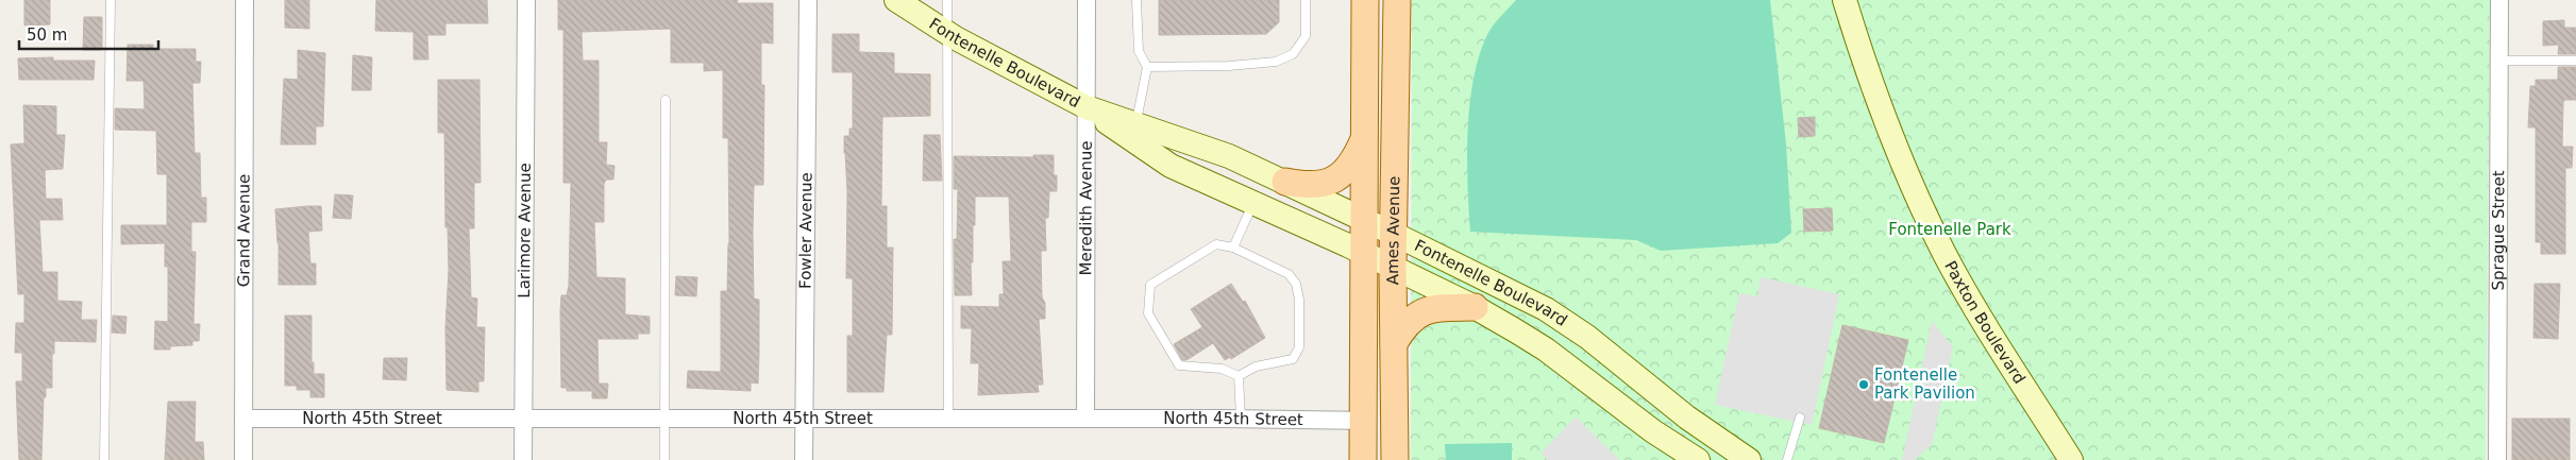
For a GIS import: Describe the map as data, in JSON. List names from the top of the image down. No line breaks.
{"streets":{"main road":["Fontenelle Boulevard","Ames Avenue","Paxton Boulevard"],"street":["Meredith Avenue","Larimore Avenue","Fowler Avenue","Grand Avenue","Sprague Street","North 45th Street"]},"crossings":[["Fontenelle Boulevard","Meredith Avenue"],["Fontenelle Boulevard","Ames Avenue"],["Meredith Avenue","North 45th Street"],["Larimore Avenue","North 45th Street"],["Fowler Avenue","North 45th Street"],["Ames Avenue","North 45th Street"],["Grand Avenue","North 45th Street"]],"parks":["Fontenelle Park"],"places":["Fontenelle Park Pavilion"],"scale_bar":"50 m"}
